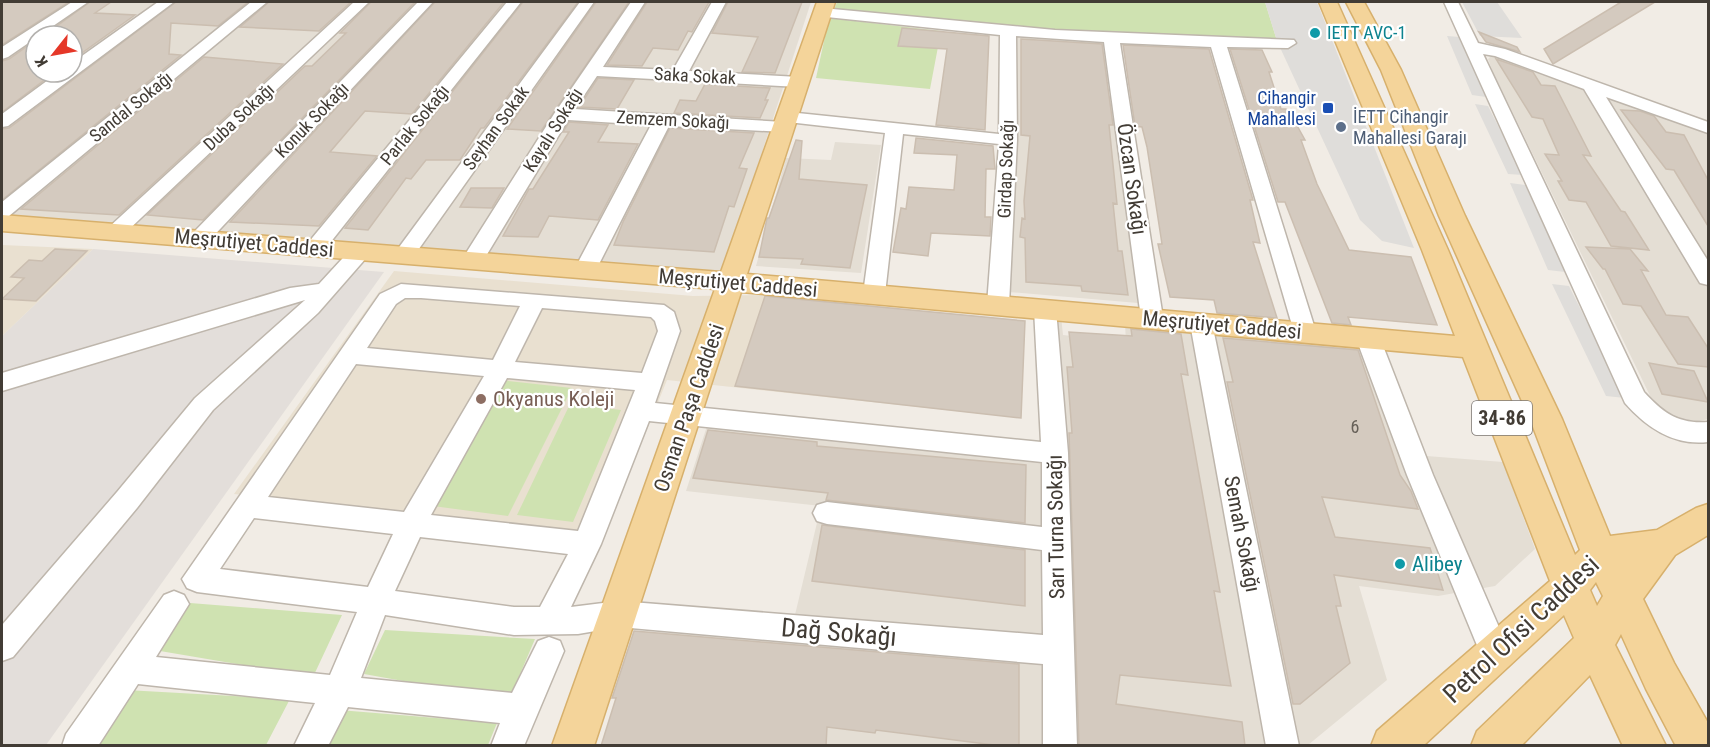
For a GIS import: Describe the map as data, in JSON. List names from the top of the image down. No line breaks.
{"streets":{"main road":["Meşrutiyet Caddesi","Osman Paşa Caddesi","34-86","Petrol Ofisi Caddesi"],"street":["Saka Sokak","Sandal Sokağı","Duba Sokağı","Konuk Sokağı","Zemzem Sokağı","Parlak Sokağı","Seyhan Sokak","Kayalı Sokağı","Girdap Sokağı","Özcan Sokağı","Sarı Turna Sokağı","Semah Sokağı","Dağ Sokağı"]},"crossings":[["Saka Sokak","Kayalı Sokağı"],["Saka Sokak","Osman Paşa Caddesi"],["Duba Sokağı","Meşrutiyet Caddesi"],["Konuk Sokağı","Meşrutiyet Caddesi"],["Zemzem Sokağı","Kayalı Sokağı"],["Zemzem Sokağı","Girdap Sokağı"],["Zemzem Sokağı","Osman Paşa Caddesi"],["Parlak Sokağı","Meşrutiyet Caddesi"],["Seyhan Sokak","Meşrutiyet Caddesi"],["Kayalı Sokağı","Meşrutiyet Caddesi"],["Girdap Sokağı","Meşrutiyet Caddesi"],["Özcan Sokağı","Meşrutiyet Caddesi"],["Meşrutiyet Caddesi","Osman Paşa Caddesi"],["Meşrutiyet Caddesi","34-86"],["Meşrutiyet Caddesi","Sarı Turna Sokağı"],["Meşrutiyet Caddesi","Semah Sokağı"],["Osman Paşa Caddesi","Dağ Sokağı"],["34-86","Petrol Ofisi Caddesi"],["Sarı Turna Sokağı","Dağ Sokağı"]],"places":{"other":["IETT AVC-1","İETT Cihangir Mahallesi Garajı","Okyanus Koleji","Alibey"],"transit":["Cihangir Mahallesi"]},"house_numbers":["6"],"north":"bottom left"}
